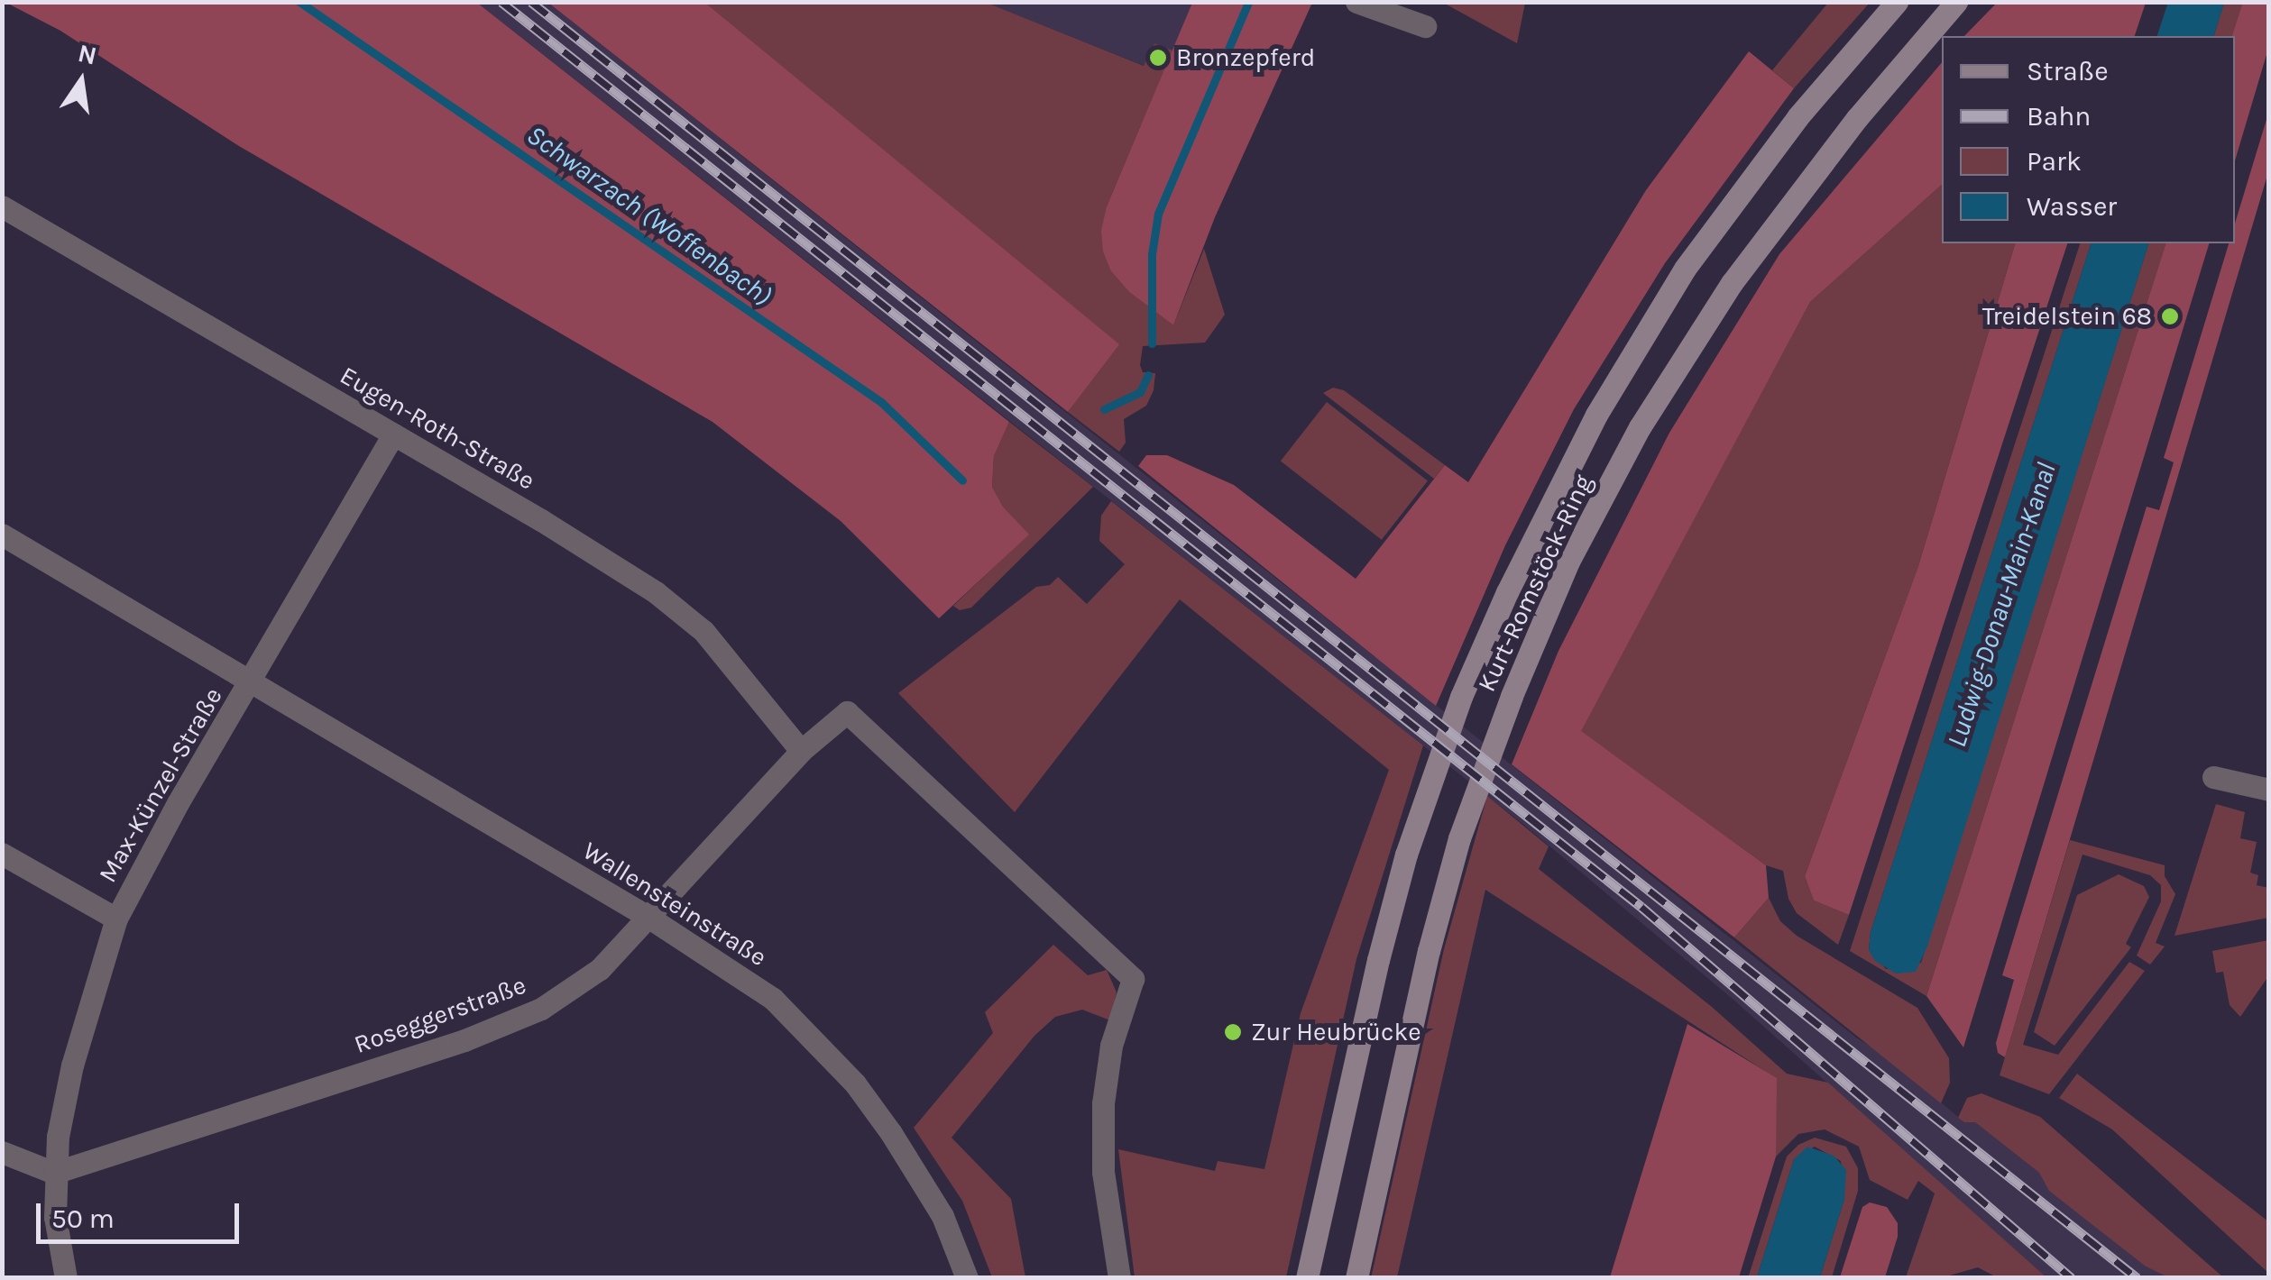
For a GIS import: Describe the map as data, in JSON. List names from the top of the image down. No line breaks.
{"streets":{"main road":["Kurt-Romstöck-Ring"],"street":["Eugen-Roth-Straße","Max-Künzel-Straße","Wallensteinstraße","Roseggerstraße"]},"crossings":[["Eugen-Roth-Straße","Roseggerstraße"],["Max-Künzel-Straße","Wallensteinstraße"],["Max-Künzel-Straße","Roseggerstraße"],["Wallensteinstraße","Roseggerstraße"]],"water":["Schwarzach (Woffenbach)","Ludwig-Donau-Main-Kanal"],"places":["Bronzepferd","Treidelstein 68","Zur Heubrücke"],"legend":["Straße","Bahn","Park","Wasser"],"scale_bar":"50 m","north":"top"}
